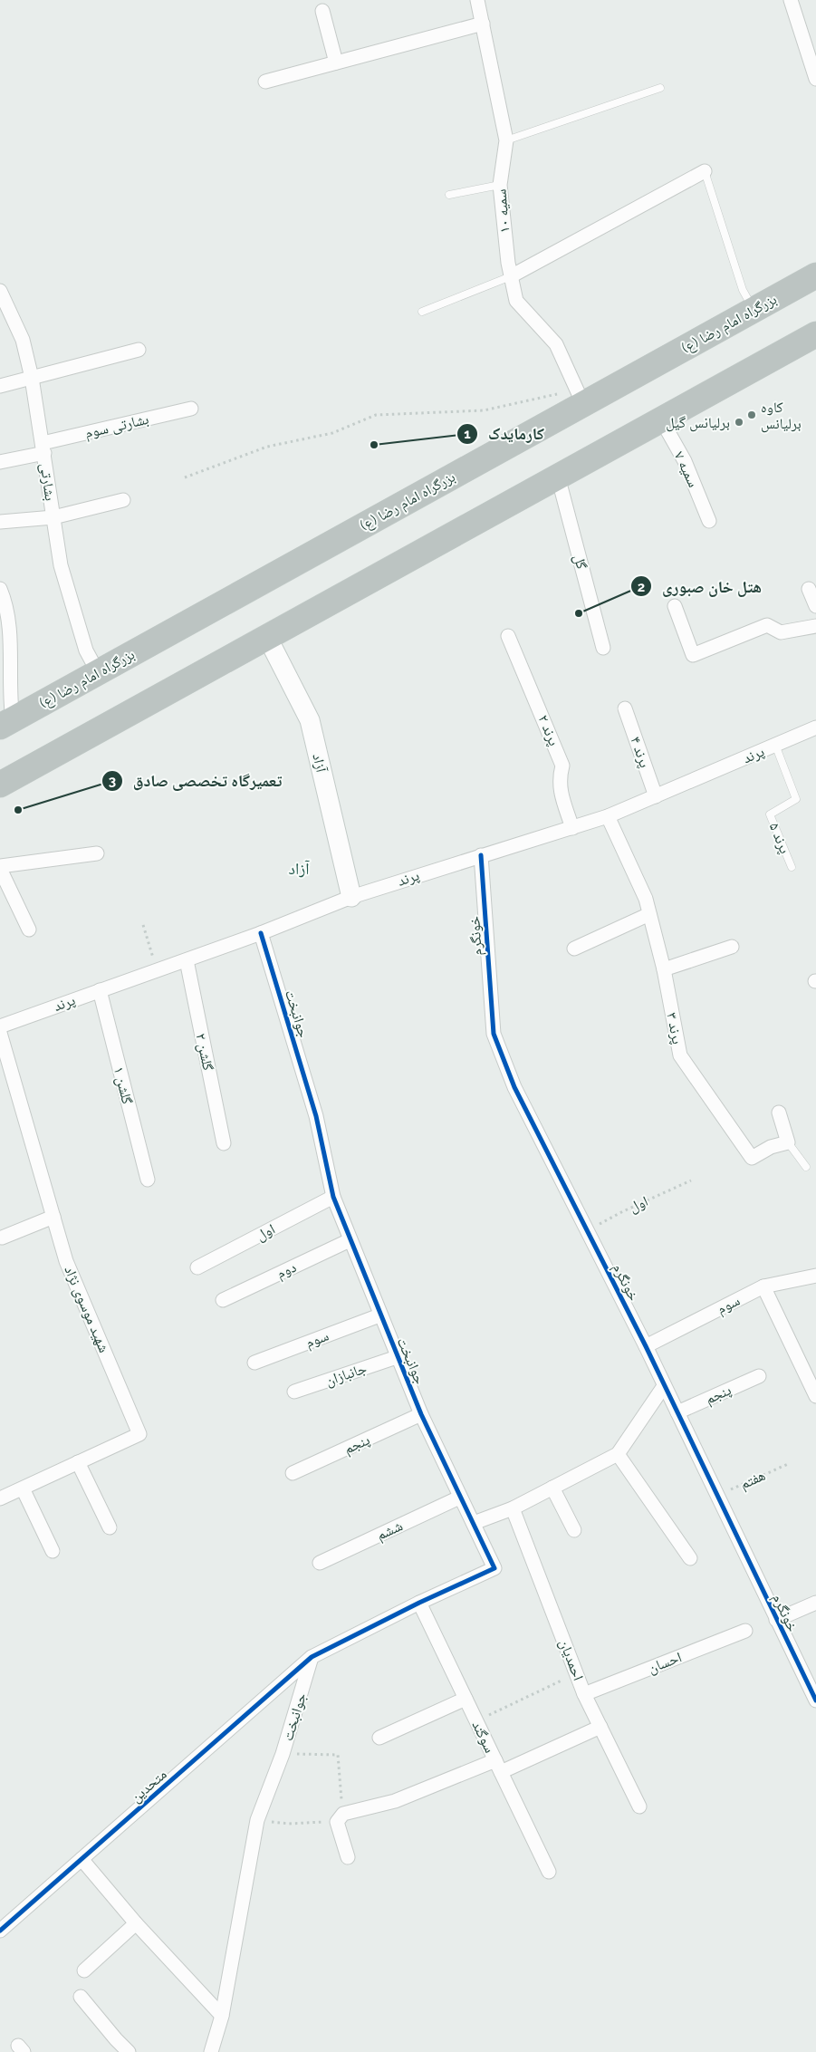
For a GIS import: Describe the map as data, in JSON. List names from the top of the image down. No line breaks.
{"streets":{"highway":["بزرگراه امام رضا (ع)"],"street":["سمیه ۱۰","بشارتی سوم","سمیه ۷","بشارتی","گل","پرند ۲","پرند ۴","پرند","آزاد","خونگرم","جوانبخت","پرند ۳","گلشن ۲","گلشن ۱","اول","دوم","سوم","شهید موسوی نژاد","جانبازان","پنجم","ششم","احمدیان","احسان","سوگند","متحدین"],"lane":["پرند ۵"],"path":["هفتم"]},"crossings":[["سمیه ۱۰","بزرگراه امام رضا (ع)"],["بزرگراه امام رضا (ع)","بشارتی"],["بشارتی سوم","بشارتی"],["پرند ۲","پرند"],["پرند ۴","پرند"],["پرند","آزاد"],["پرند","پرند ۵"],["پرند","خونگرم"],["پرند","جوانبخت"],["پرند","پرند ۳"],["پرند","گلشن ۲"],["پرند","گلشن ۱"],["خونگرم","اول"],["خونگرم","سوم"],["خونگرم","پنجم"],["خونگرم","هفتم"],["جوانبخت","اول"],["جوانبخت","دوم"],["جوانبخت","سوم"],["جوانبخت","جانبازان"],["جوانبخت","پنجم"],["جوانبخت","ششم"],["جوانبخت","سوگند"],["جوانبخت","متحدین"],["احمدیان","احسان"]],"districts":["آزاد"],"places":["کاوه برلیانس","برلیانس گیل","کارمایدک","هتل خان صبوری","تعمیرگاه تخصصی صادق"]}
